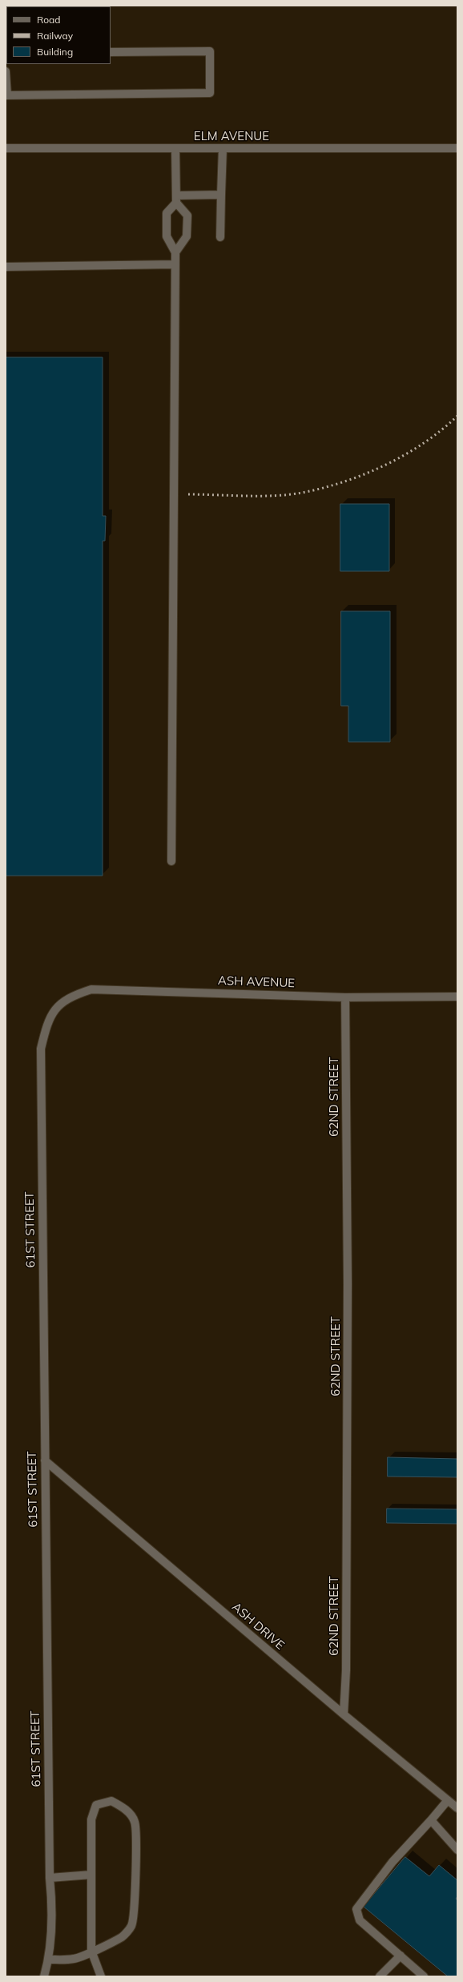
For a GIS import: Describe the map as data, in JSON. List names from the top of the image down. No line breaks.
{"streets":{"street":["ELM AVENUE","ASH AVENUE","62ND STREET","61ST STREET","ASH DRIVE"]},"crossings":[["ASH AVENUE","62ND STREET"],["ASH AVENUE","61ST STREET"],["62ND STREET","ASH DRIVE"],["61ST STREET","ASH DRIVE"]],"legend":["Road","Railway","Building"]}
